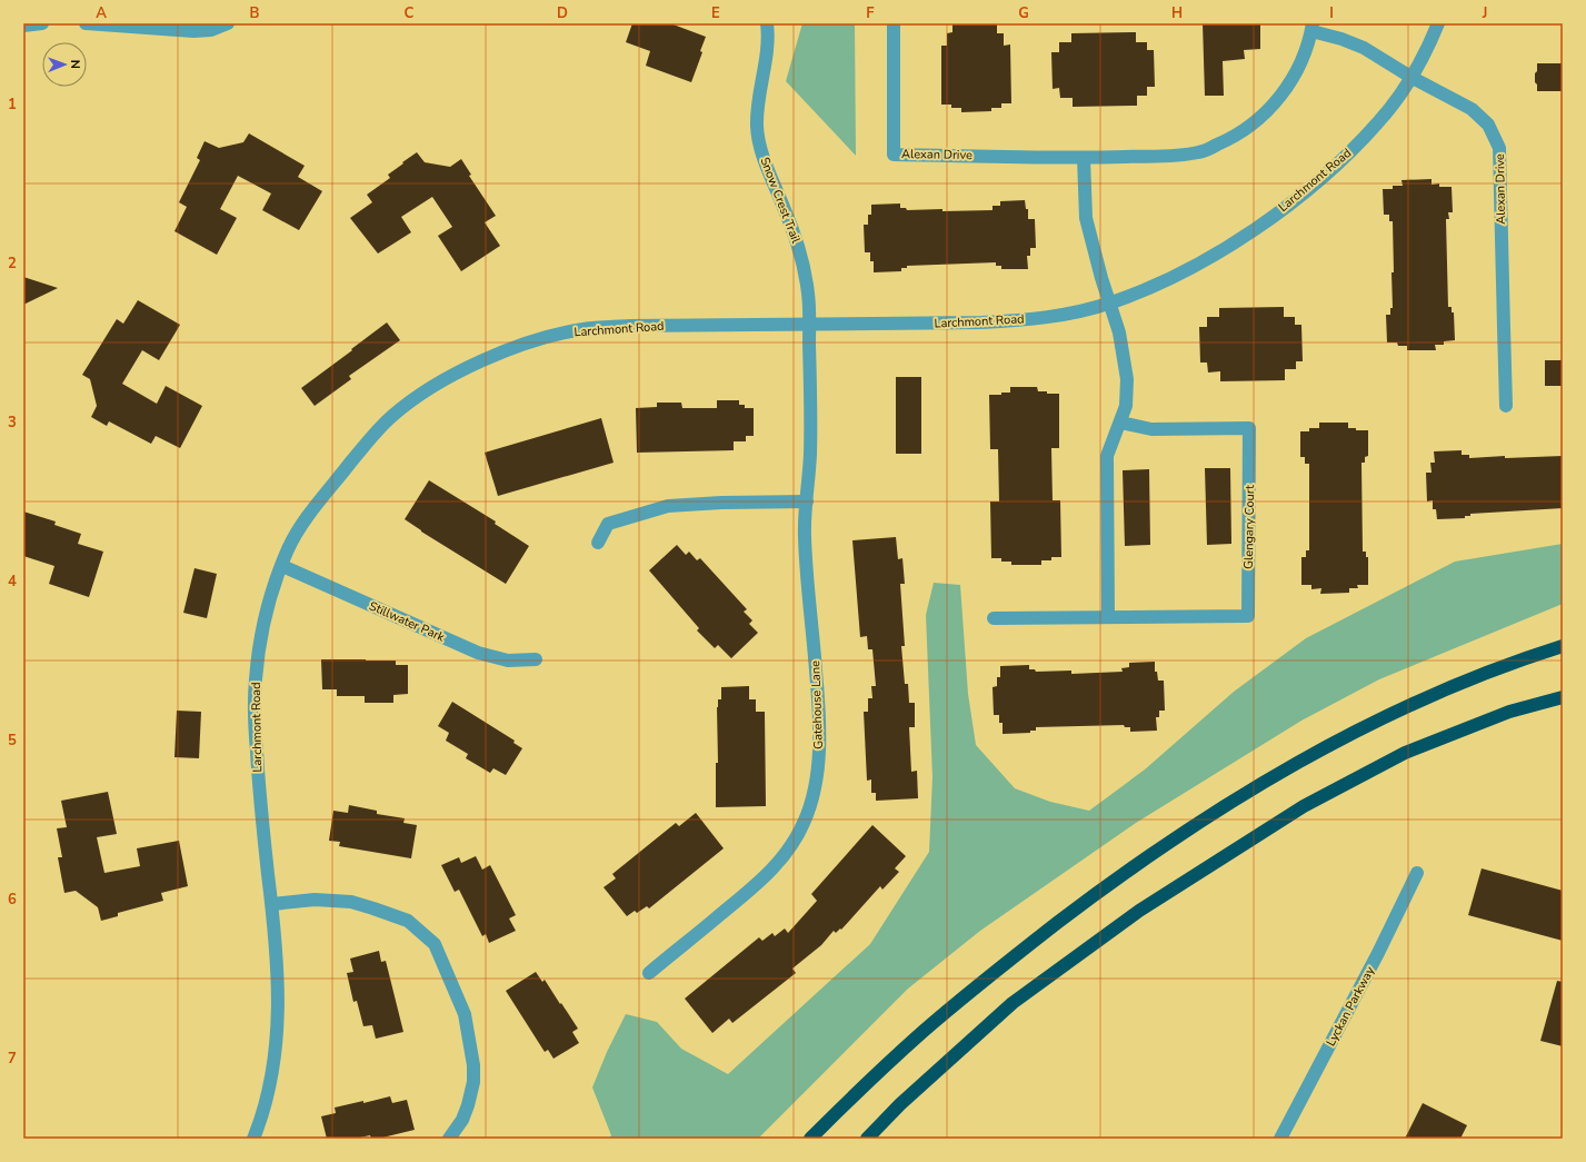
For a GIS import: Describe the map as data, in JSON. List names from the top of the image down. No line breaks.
{"streets":{"street":["Alexan Drive","Larchmont Road","Snow Crest Trail","Glengary Court","Stillwater Park","Gatehouse Lane","Lyckan Parkway"]},"crossings":[["Alexan Drive","Larchmont Road"],["Larchmont Road","Snow Crest Trail"],["Larchmont Road","Stillwater Park"],["Larchmont Road","Gatehouse Lane"],["Snow Crest Trail","Gatehouse Lane"]],"north":"right","grid":{"columns":["A","B","C","D","E","F","G","H","I","J"],"rows":["1","2","3","4","5","6","7"]}}
